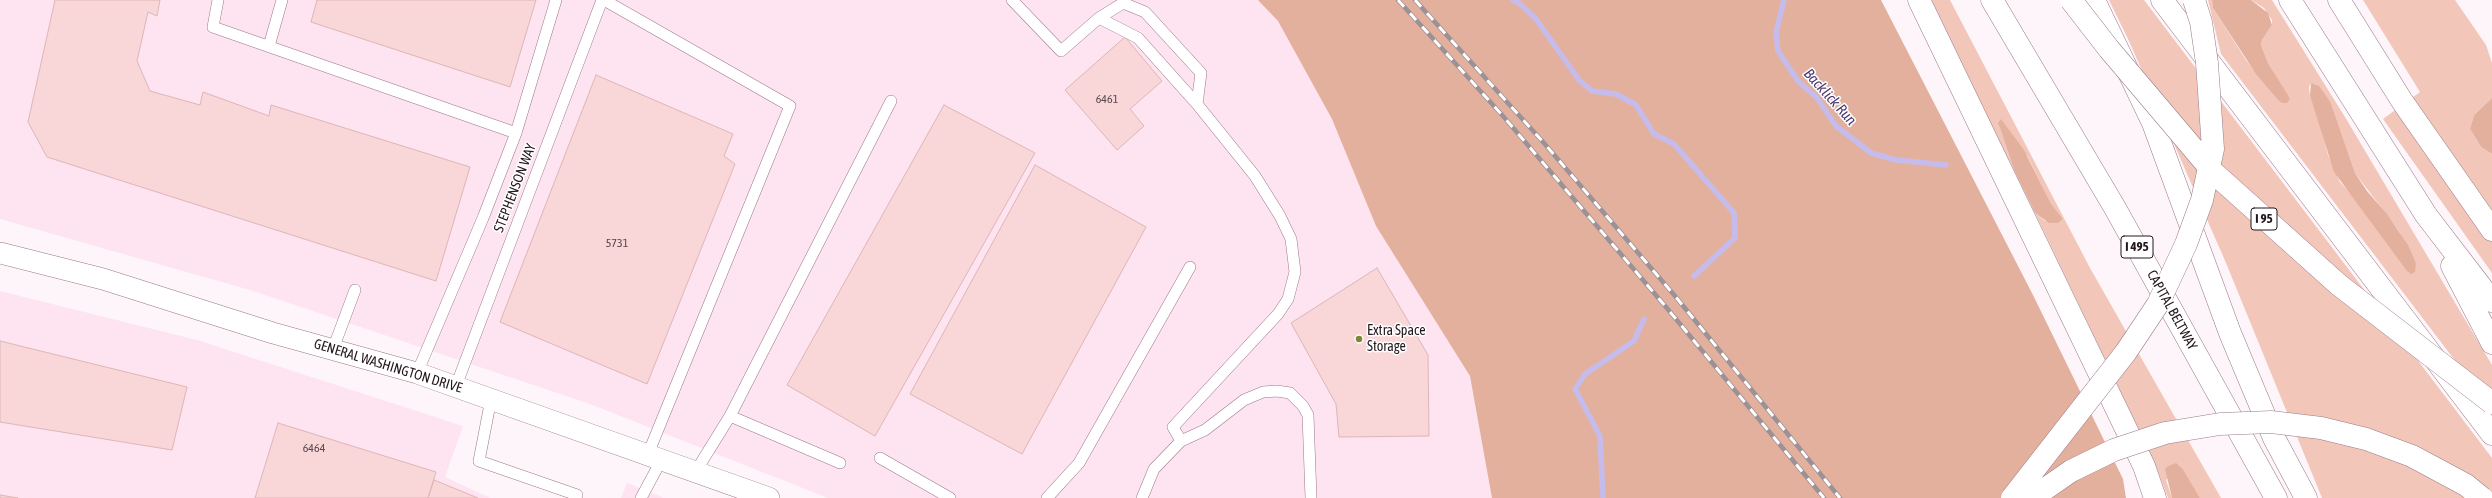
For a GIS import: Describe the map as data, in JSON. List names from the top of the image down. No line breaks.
{"streets":{"highway":["I 95","I 495","CAPITAL BELTWAY"],"street":["GENERAL WASHINGTON DRIVE"],"lane":["STEPHENSON WAY"]},"crossings":[["STEPHENSON WAY","GENERAL WASHINGTON DRIVE"]],"water":["Backlick Run"],"places":["Extra Space Storage"],"house_numbers":["6461","5731","6464"]}
